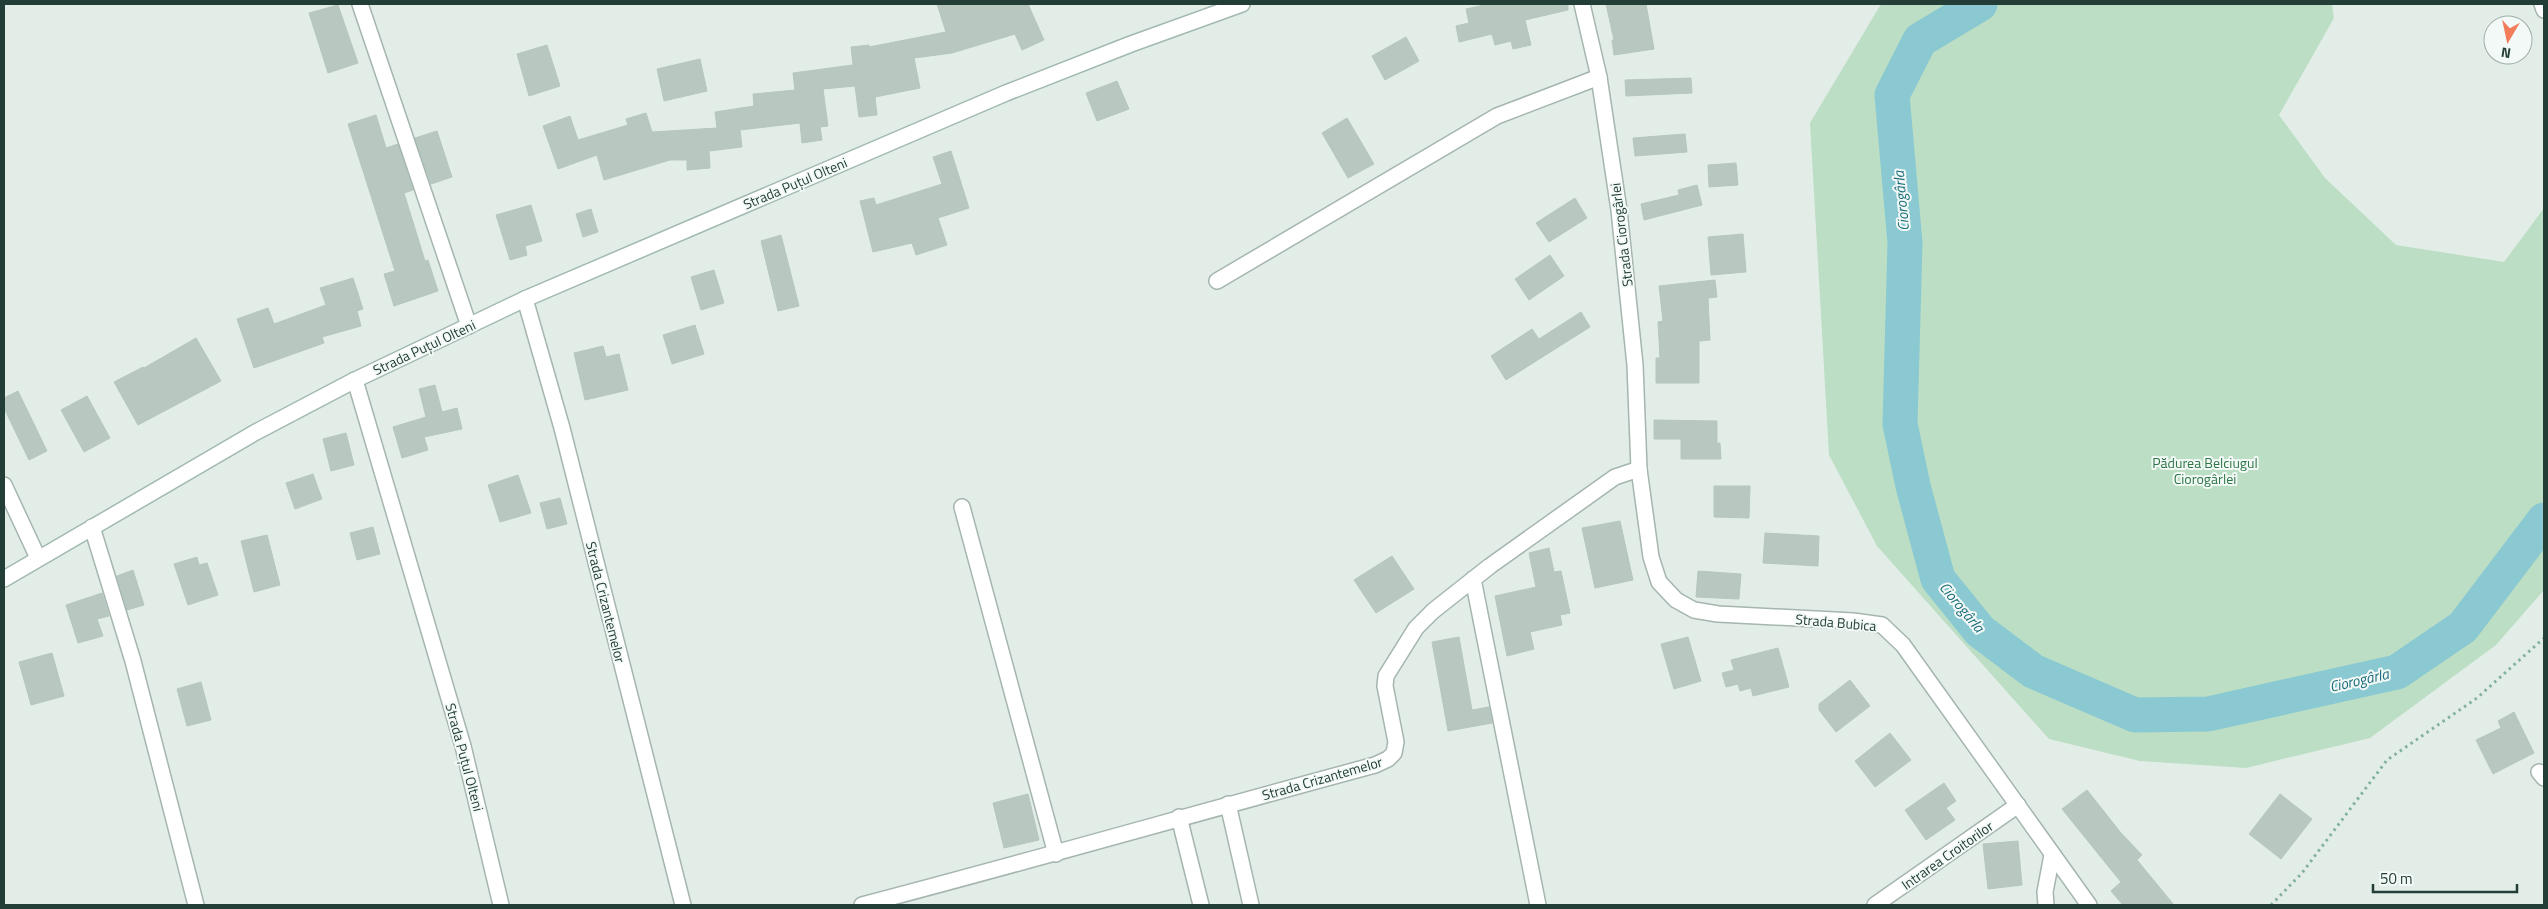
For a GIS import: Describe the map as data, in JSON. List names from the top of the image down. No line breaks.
{"streets":{"street":["Strada Puțul Olteni","Strada Ciorogârlei","Strada Crizantemelor","Strada Bubica","Intrarea Croitorilor"]},"crossings":[["Strada Puțul Olteni","Strada Crizantemelor"],["Strada Ciorogârlei","Strada Crizantemelor"],["Strada Ciorogârlei","Strada Bubica"],["Strada Crizantemelor","Strada Bubica"],["Strada Bubica","Intrarea Croitorilor"]],"water":["Ciorogârla"],"parks":["Pădurea Belciugul Ciorogârlei"],"scale_bar":"50 m","north":"bottom"}
